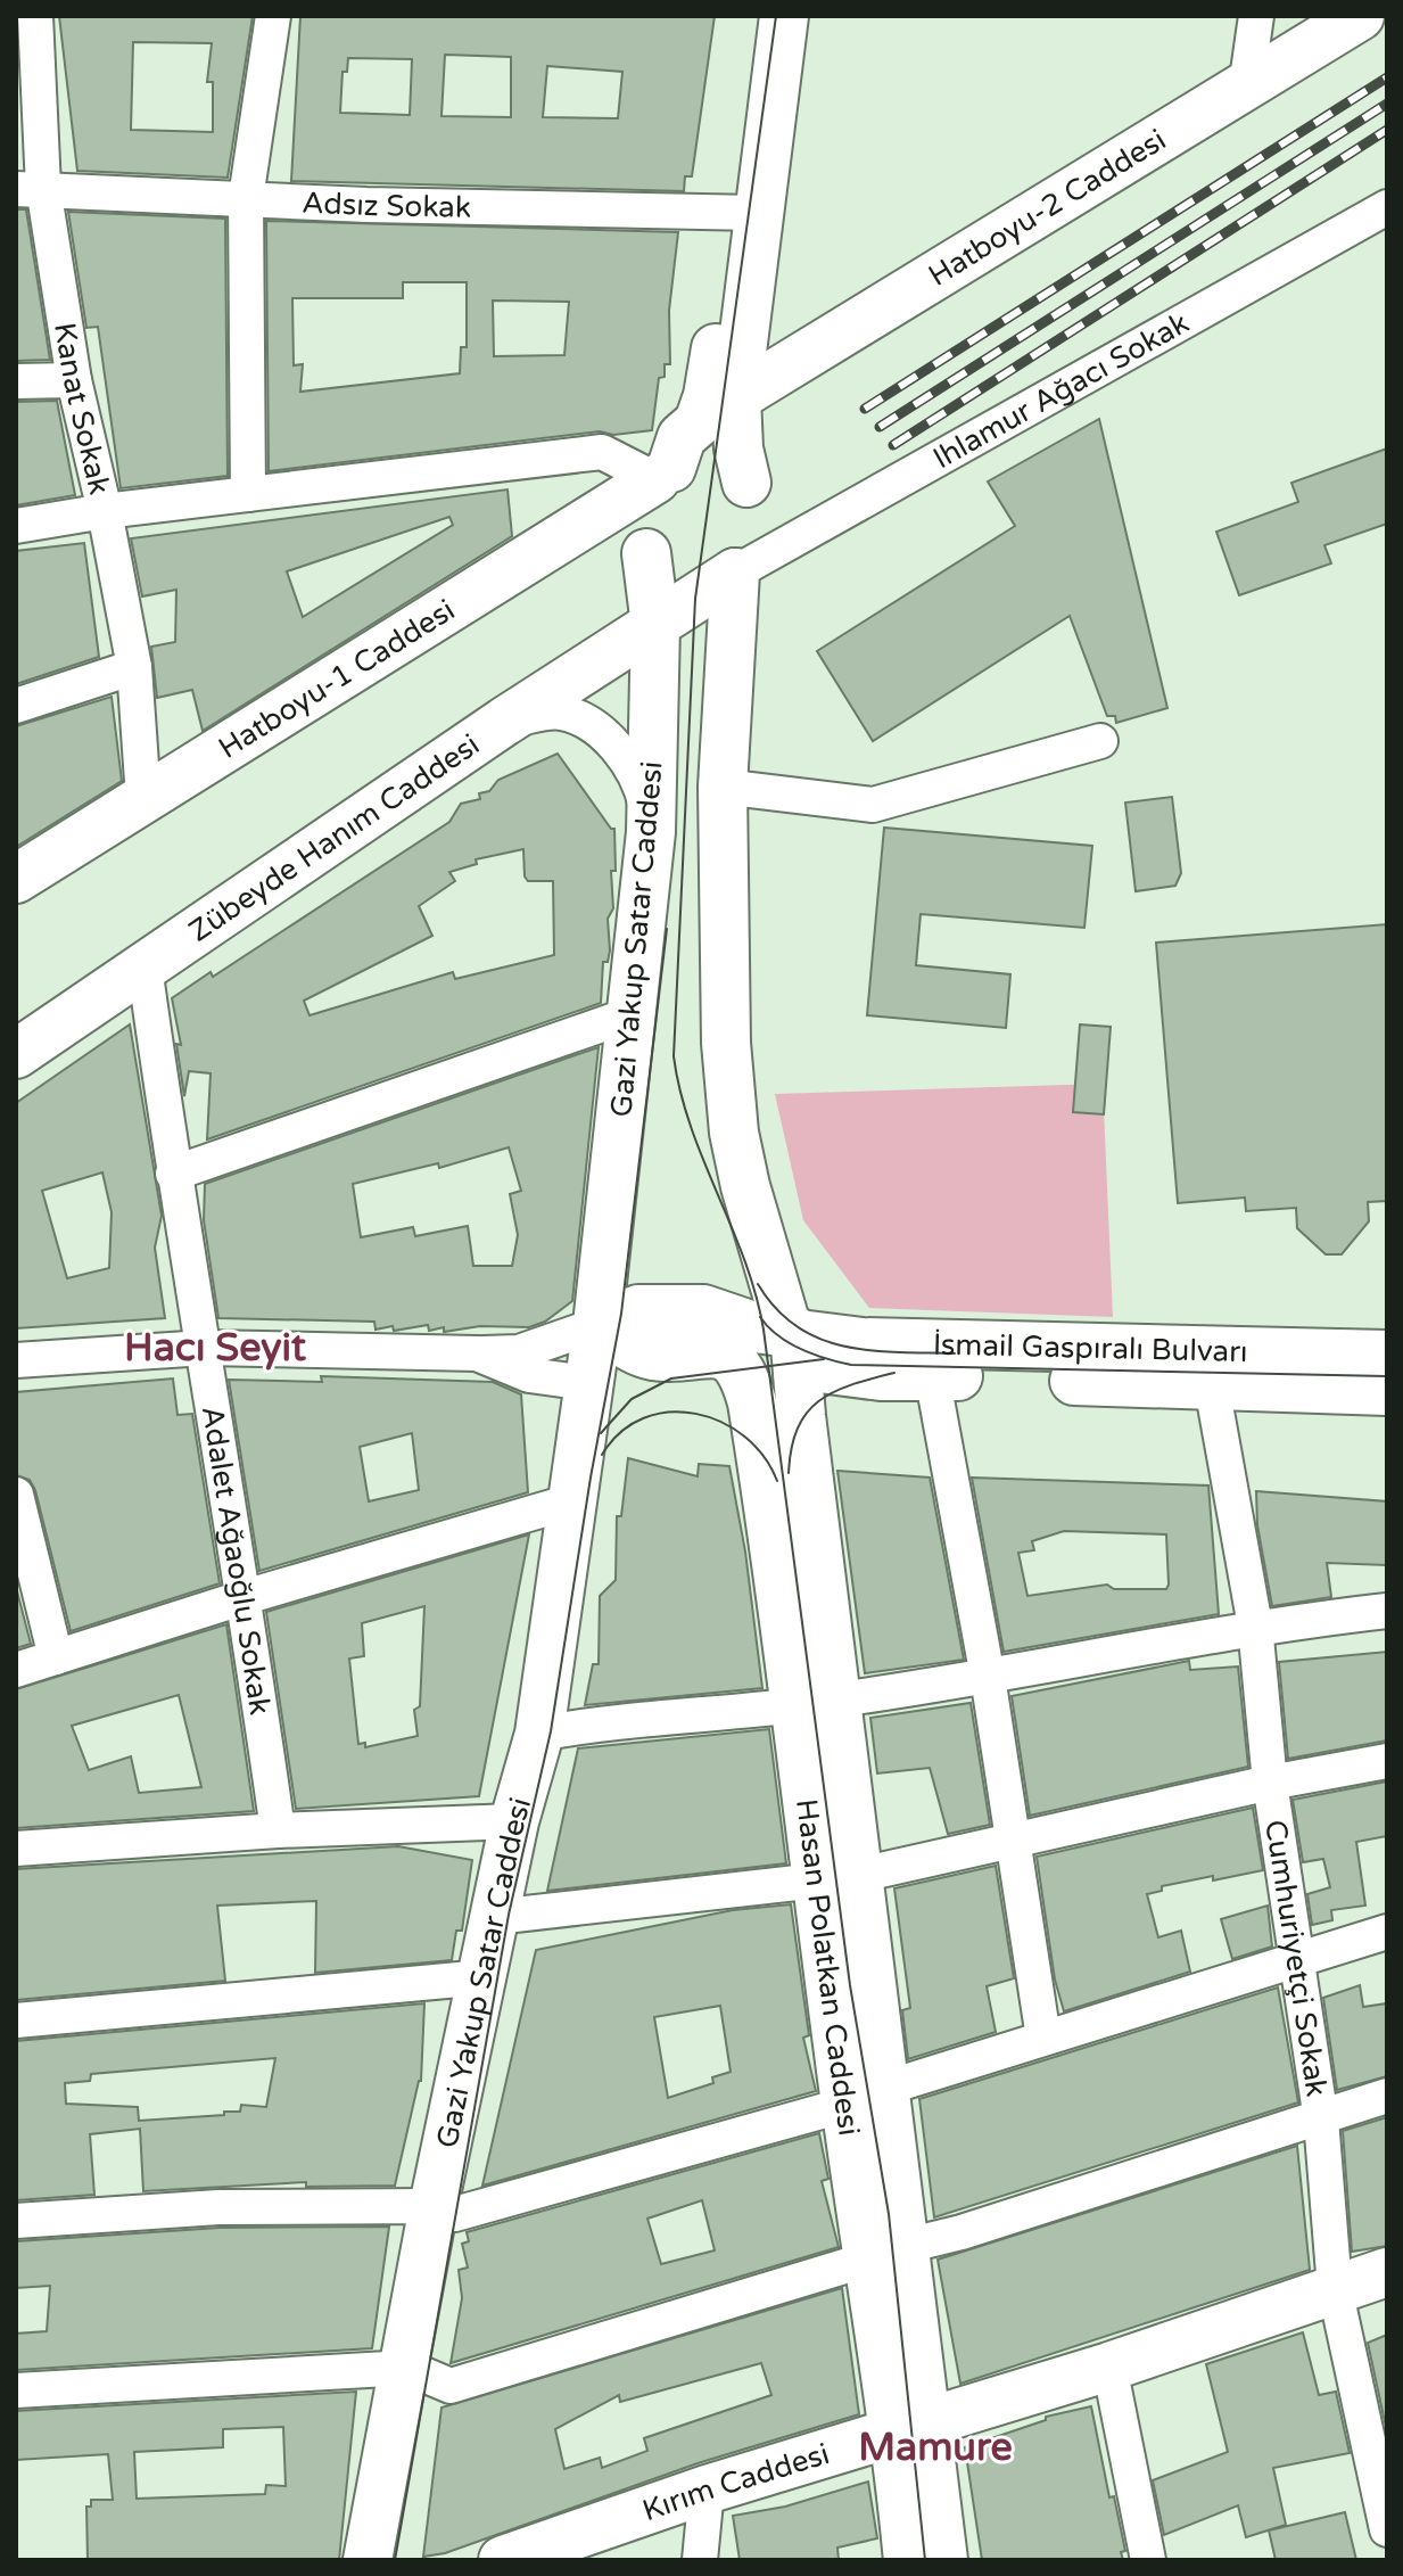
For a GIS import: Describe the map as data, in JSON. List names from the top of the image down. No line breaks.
{"streets":{"main road":["Hatboyu-2 Caddesi","Hatboyu-1 Caddesi","Zübeyde Hanım Caddesi","Gazi Yakup Satar Caddesi","İsmail Gaspıralı Bulvarı","Hasan Polatkan Caddesi","Kırım Caddesi"],"street":["Adsız Sokak","Ihlamur Ağacı Sokak","Kanat Sokak","Adalet Ağaoğlu Sokak","Cumhuriyetçi Sokak"]},"crossings":[["Adsız Sokak","Kanat Sokak"],["Ihlamur Ağacı Sokak","Hatboyu-1 Caddesi"],["Ihlamur Ağacı Sokak","Zübeyde Hanım Caddesi"],["Ihlamur Ağacı Sokak","Gazi Yakup Satar Caddesi"],["Kanat Sokak","Hatboyu-1 Caddesi"],["Hatboyu-1 Caddesi","Zübeyde Hanım Caddesi"],["Hatboyu-1 Caddesi","Gazi Yakup Satar Caddesi"],["Zübeyde Hanım Caddesi","Gazi Yakup Satar Caddesi"],["Zübeyde Hanım Caddesi","Adalet Ağaoğlu Sokak"],["Cumhuriyetçi Sokak","Kırım Caddesi"],["Hasan Polatkan Caddesi","Kırım Caddesi"]],"districts":["Hacı Seyit","Mamure"]}
